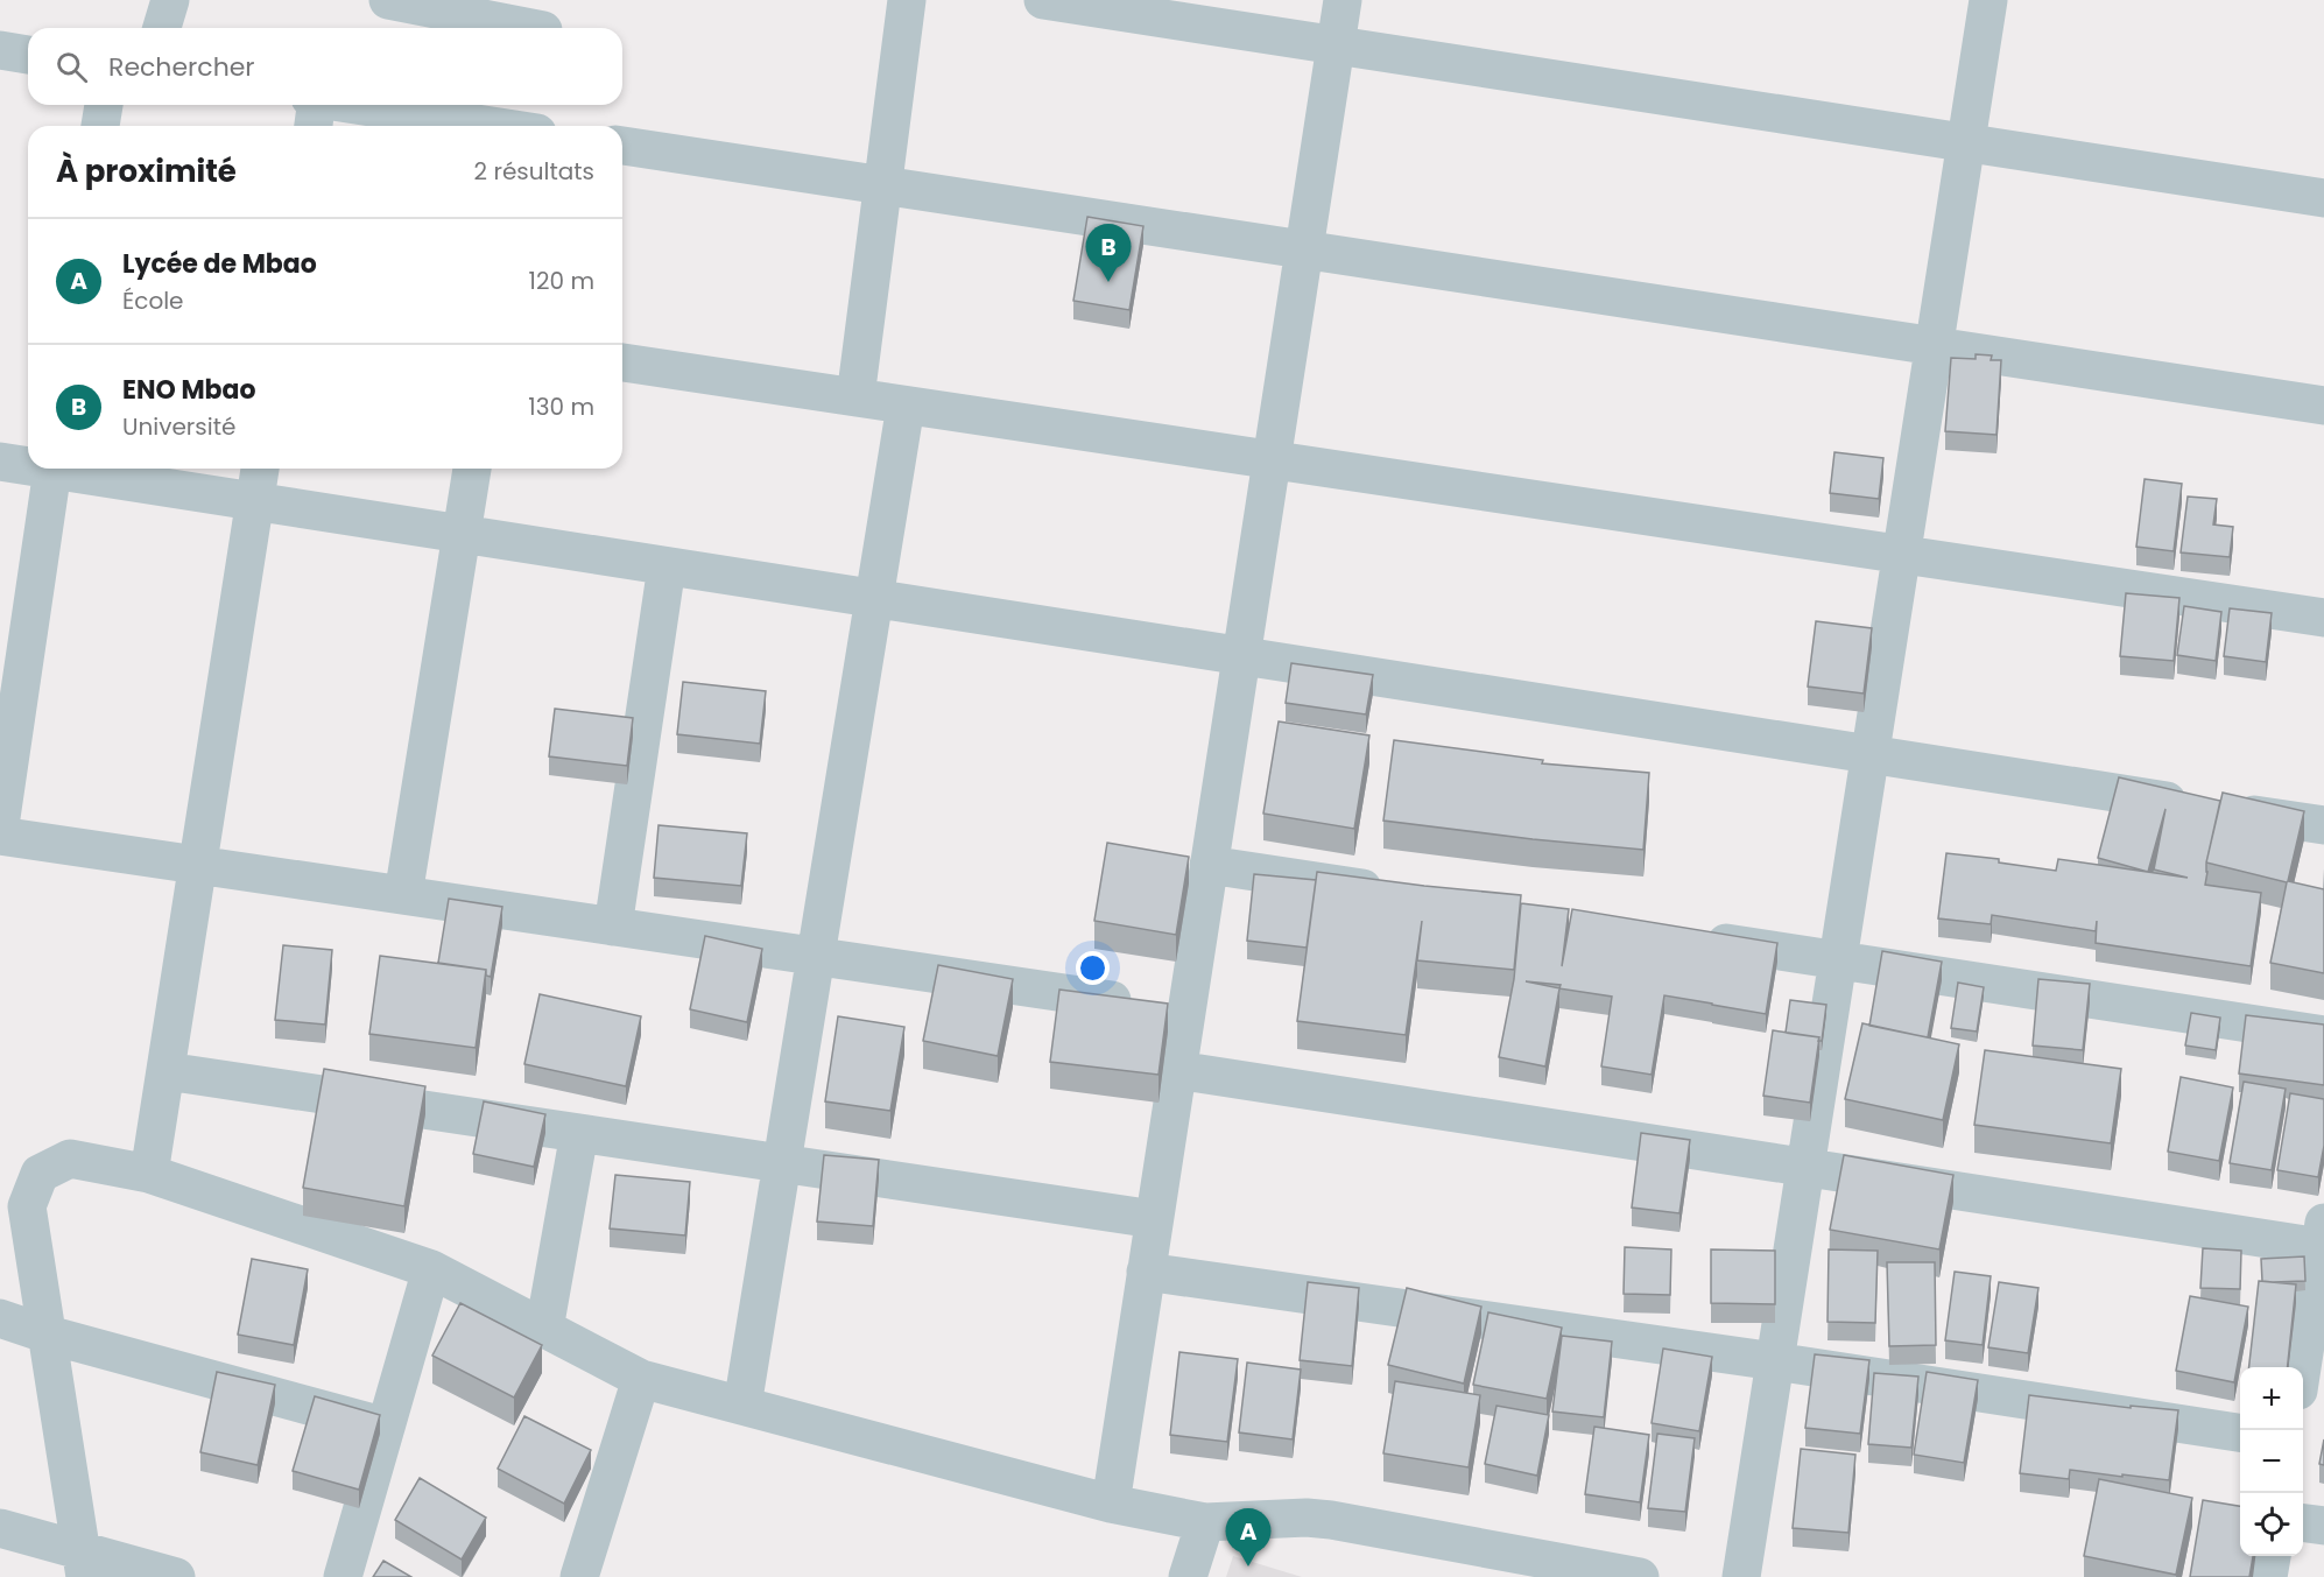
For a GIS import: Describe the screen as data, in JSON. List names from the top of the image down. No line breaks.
{"page":{"search":"Rechercher","heading":["À proximité","2 résultats"],"list":[{"mark":"A","name":"Lycée de Mbao","note":"École","value":"120 m"},{"mark":"B","name":"ENO Mbao","note":"Université","value":"130 m"}],"pins":["B","A"],"map_buttons":["+","−"]}}
